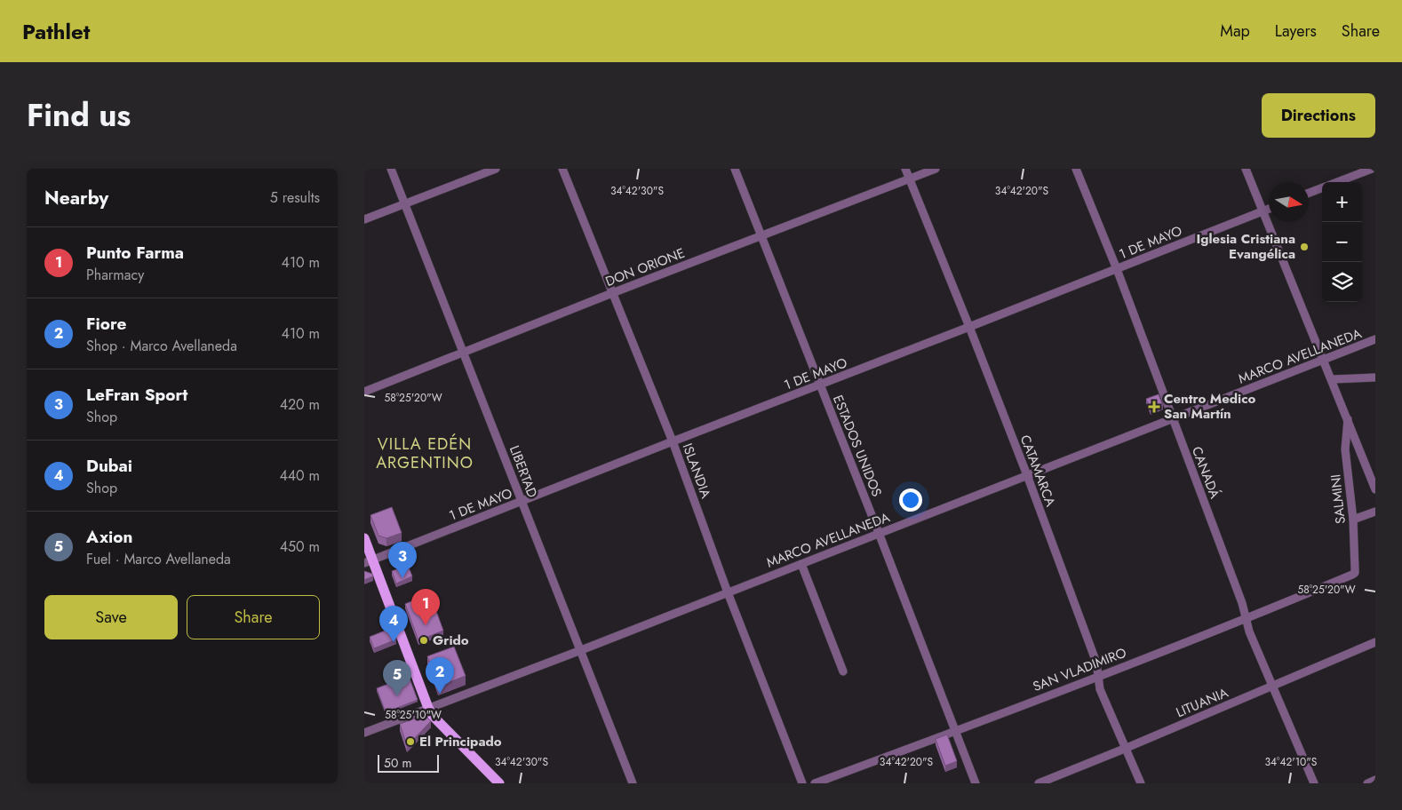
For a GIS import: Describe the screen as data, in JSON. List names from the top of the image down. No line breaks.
{"streets":{"street":["1 DE MAYO","DON ORIONE","MARCO AVELLANEDA","ESTADOS UNIDOS","ISLANDIA","CATAMARCA","LIBERTAD","CANADÁ","SALMINI","SAN VLADIMIRO","LITUANIA"]},"crossings":[["1 DE MAYO","ESTADOS UNIDOS"],["1 DE MAYO","ISLANDIA"],["1 DE MAYO","CATAMARCA"],["1 DE MAYO","LIBERTAD"],["1 DE MAYO","CANADÁ"],["DON ORIONE","ESTADOS UNIDOS"],["DON ORIONE","ISLANDIA"],["DON ORIONE","CATAMARCA"],["DON ORIONE","LIBERTAD"],["MARCO AVELLANEDA","ESTADOS UNIDOS"],["MARCO AVELLANEDA","ISLANDIA"],["MARCO AVELLANEDA","CATAMARCA"],["MARCO AVELLANEDA","LIBERTAD"],["MARCO AVELLANEDA","CANADÁ"],["ESTADOS UNIDOS","SAN VLADIMIRO"],["CATAMARCA","SAN VLADIMIRO"],["CATAMARCA","LITUANIA"],["CANADÁ","SAN VLADIMIRO"],["CANADÁ","LITUANIA"],["SALMINI","SAN VLADIMIRO"]],"districts":["VILLA EDÉN ARGENTINO"],"places":{"other":["Iglesia Cristiana Evangélica","Grido","El Principado"],"health":["Centro Medico San Martín"]},"scale_bar":"50 m","north":"right","page":{"header":"Pathlet","nav":["Map","Layers","Share"],"title":"Find us","buttons":["Directions",["Save","Share"]],"heading":["Nearby","5 results"],"map_buttons":["+","−"],"list":[{"mark":"1","name":"Punto Farma","note":"Pharmacy","value":"410 m"},{"mark":"2","name":"Fiore","note":"Shop · Marco Avellaneda","value":"410 m"},{"mark":"3","name":"LeFran Sport","note":"Shop","value":"420 m"},{"mark":"4","name":"Dubai","note":"Shop","value":"440 m"},{"mark":"5","name":"Axion","note":"Fuel · Marco Avellaneda","value":"450 m"}],"pins":["3","1","4","2","5"],"scale":"50 m"},"coordinates":["34°42'30\"S","34°42'20\"S","58°25'20\"W","58°25'10\"W","34°42'10\"S"]}
